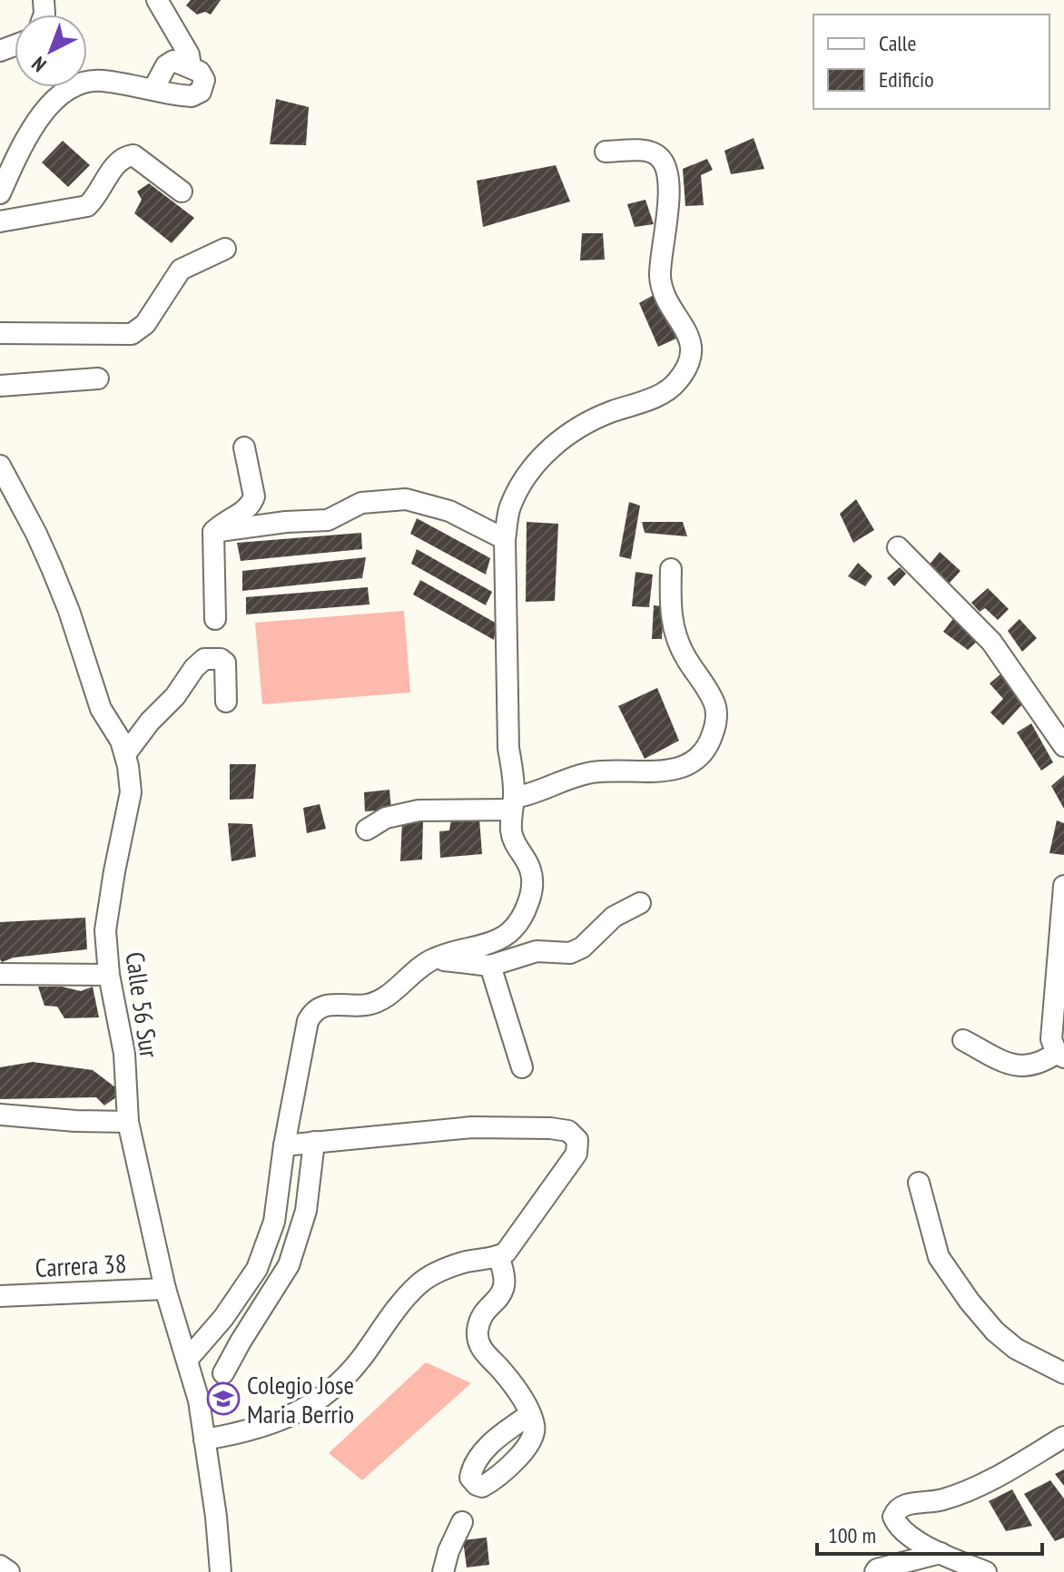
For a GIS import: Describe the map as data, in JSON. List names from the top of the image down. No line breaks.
{"streets":{"street":["Calle 56 Sur","Carrera 38"]},"crossings":[["Calle 56 Sur","Carrera 38"]],"places":{"school or university":["Colegio Jose Maria Berrio"]},"legend":["Calle","Edificio"],"scale_bar":"100 m","north":"bottom left"}
